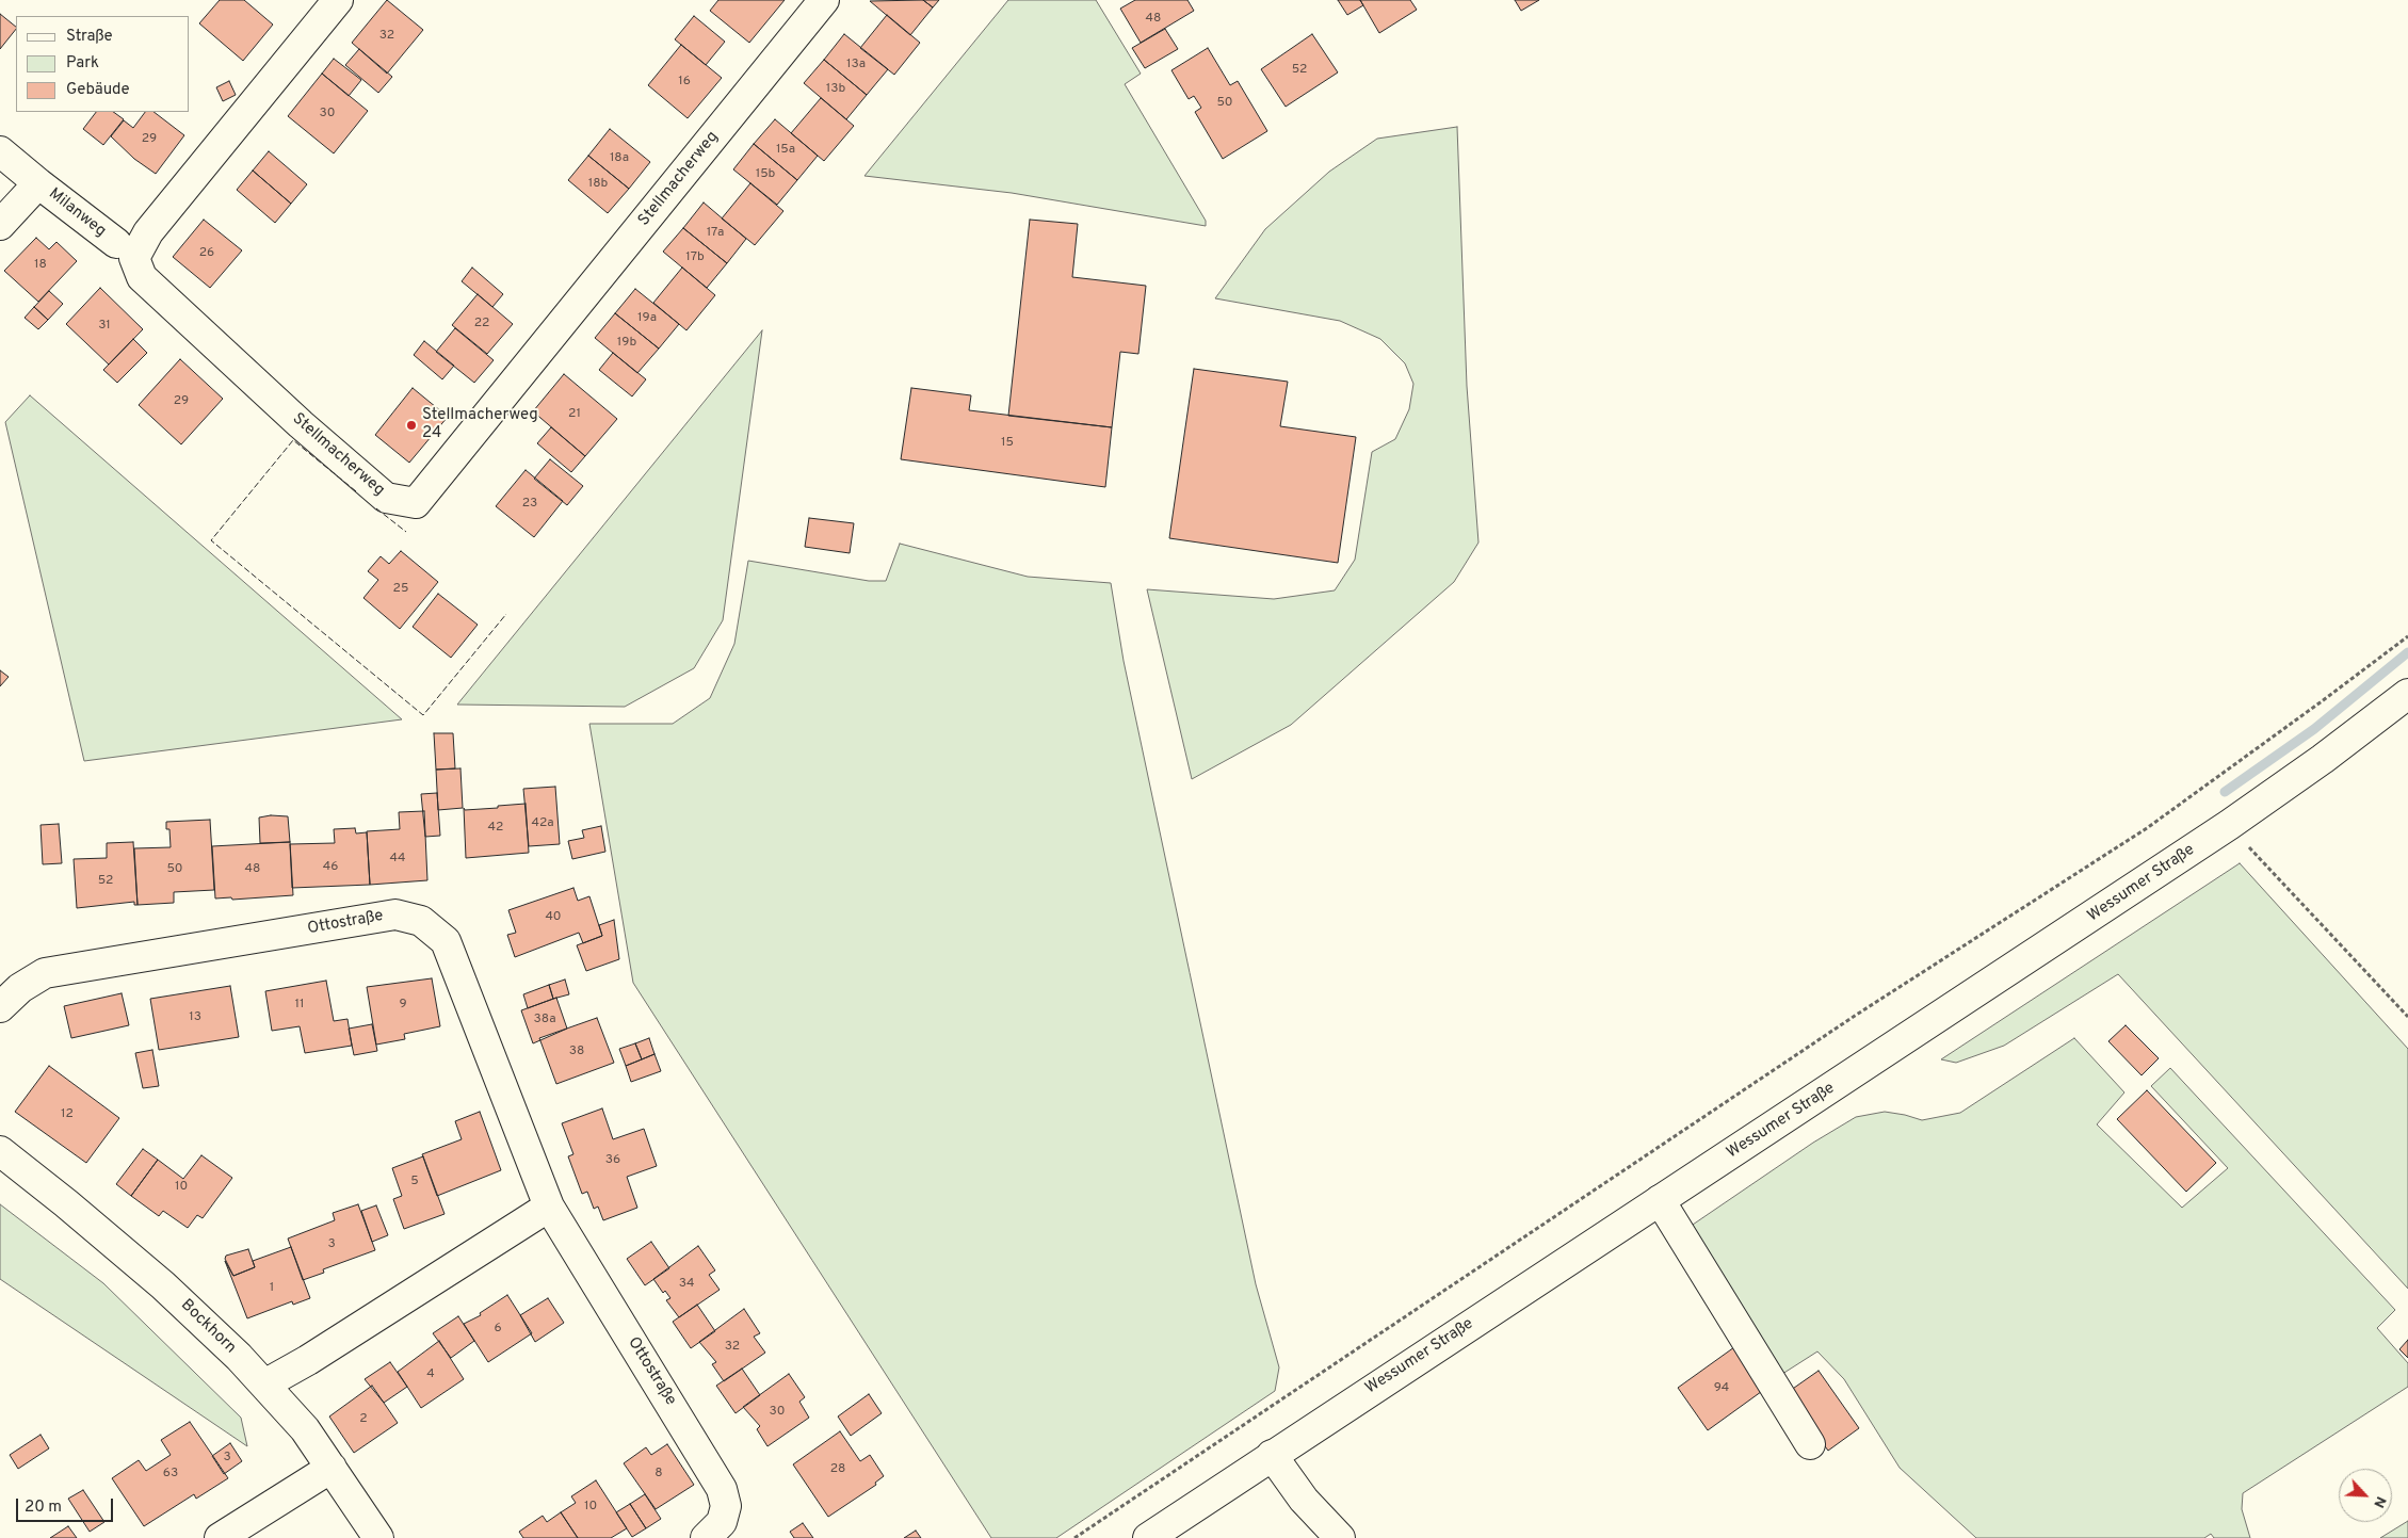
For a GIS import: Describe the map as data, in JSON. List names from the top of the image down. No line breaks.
{"streets":{"street":["Stellmacherweg","Milanweg","Wessumer Straße","Ottostraße","Bockhorn"]},"places":["Stellmacherweg 24"],"house_numbers":["48","32","13a","52","16","13b","50","30","29","15a","18a","15b","18b","17a","26","17b","18","19a","22","31","19b","29","21","15","23","25","42a","42","44","46","50","48","52","40","11","9","13","38a","38","12","36","5","10","3","34","1","6","32","4","94","30","2","3","28","63","8","10"],"legend":["Straße","Park","Gebäude"],"scale_bar":"20 m","north":"bottom right"}
